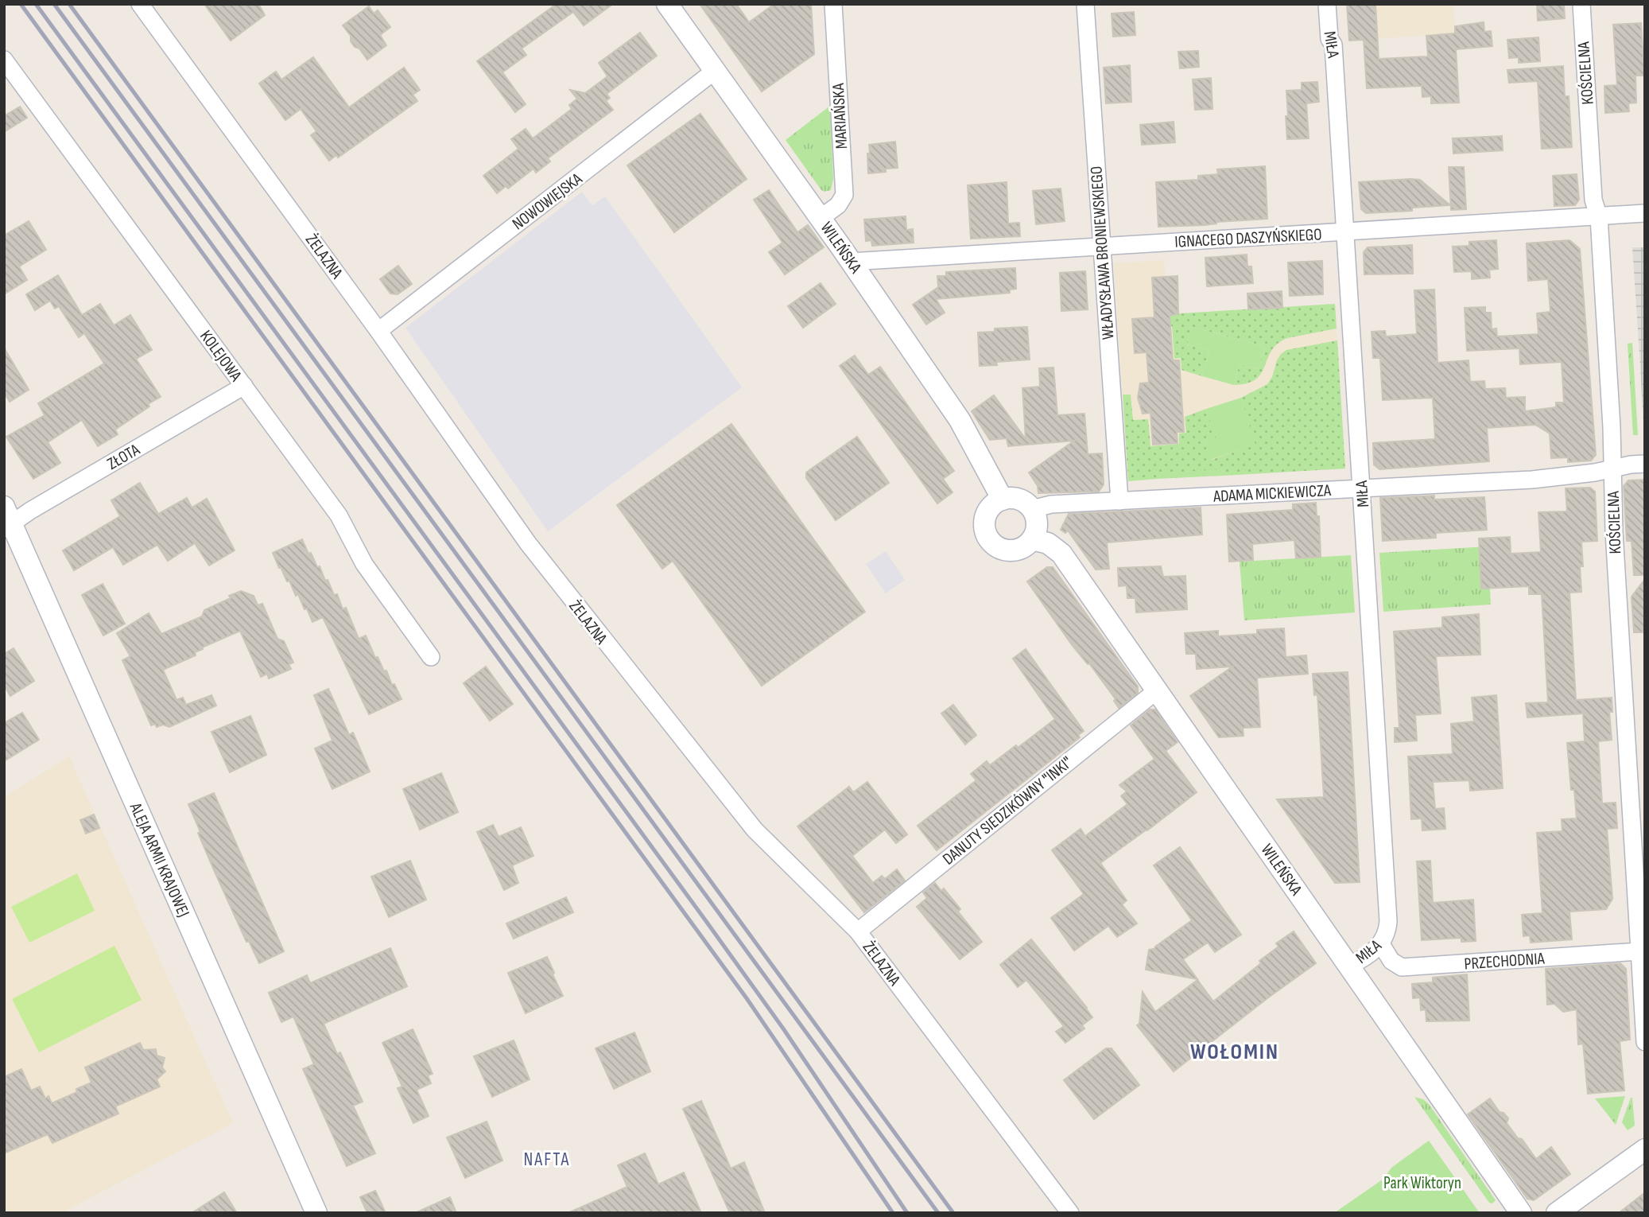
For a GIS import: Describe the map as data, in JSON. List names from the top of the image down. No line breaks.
{"streets":{"street":["MIŁA","KOŚCIELNA","MARIAŃSKA","NOWOWIEJSKA","IGNACEGO DASZYŃSKIEGO","WILEŃSKA","WŁADYSŁAWA BRONIEWSKIEGO","ŻELAZNA","KOLEJOWA","ZŁOTA","ADAMA MICKIEWICZA","DANUTY SIEDZIKÓWNY \"INKI\"","ALEJA ARMII KRAJOWEJ","PRZECHODNIA"]},"crossings":[["MIŁA","IGNACEGO DASZYŃSKIEGO"],["MIŁA","WILEŃSKA"],["MIŁA","ADAMA MICKIEWICZA"],["MIŁA","PRZECHODNIA"],["KOŚCIELNA","IGNACEGO DASZYŃSKIEGO"],["KOŚCIELNA","ADAMA MICKIEWICZA"],["KOŚCIELNA","PRZECHODNIA"],["MARIAŃSKA","WILEŃSKA"],["NOWOWIEJSKA","WILEŃSKA"],["NOWOWIEJSKA","ŻELAZNA"],["IGNACEGO DASZYŃSKIEGO","WILEŃSKA"],["IGNACEGO DASZYŃSKIEGO","WŁADYSŁAWA BRONIEWSKIEGO"],["WILEŃSKA","ADAMA MICKIEWICZA"],["WILEŃSKA","DANUTY SIEDZIKÓWNY \"INKI\""],["WŁADYSŁAWA BRONIEWSKIEGO","ADAMA MICKIEWICZA"],["ŻELAZNA","DANUTY SIEDZIKÓWNY \"INKI\""],["KOLEJOWA","ZŁOTA"],["ZŁOTA","ALEJA ARMII KRAJOWEJ"]],"districts":["WOŁOMIN","NAFTA"],"parks":["Park Wiktoryn"]}
